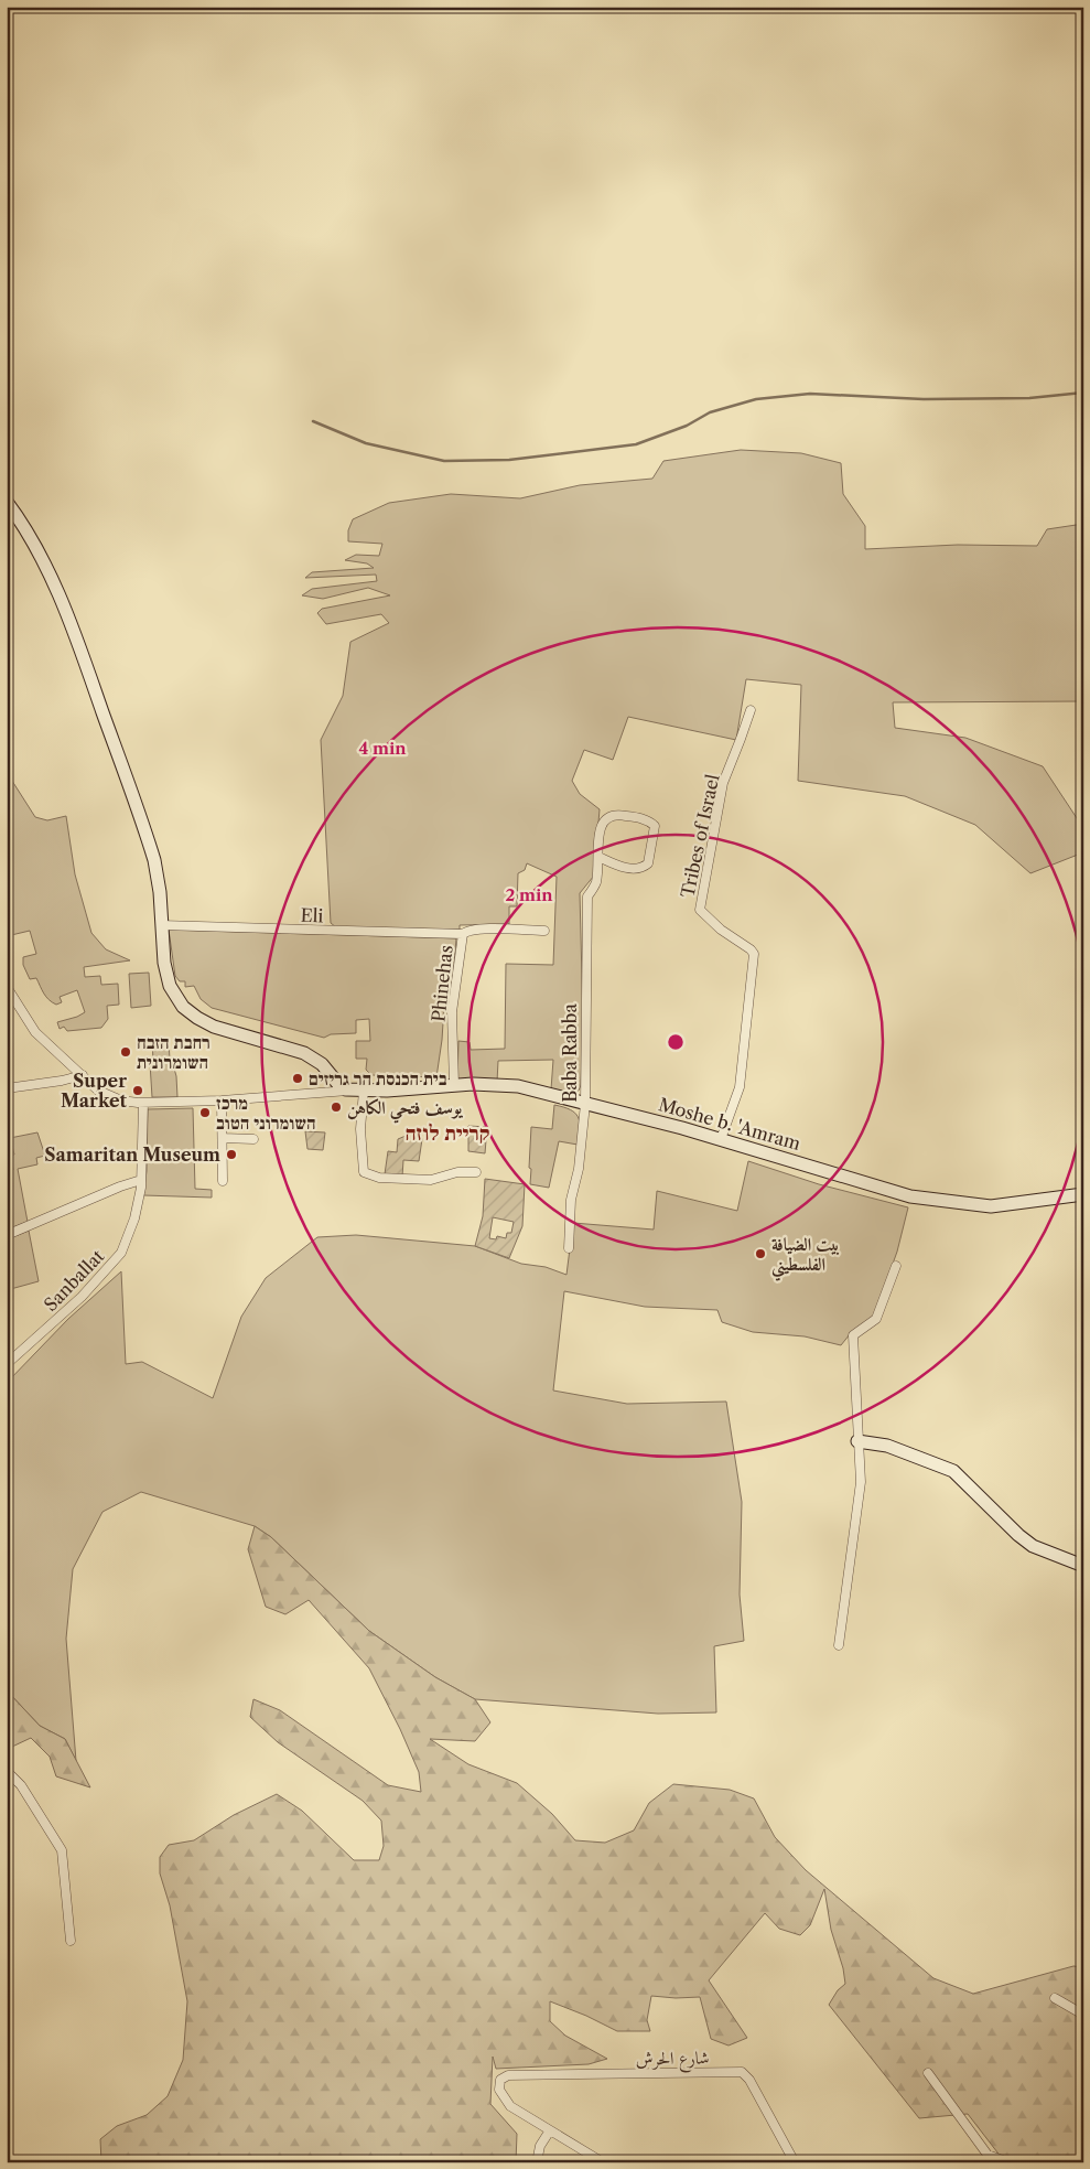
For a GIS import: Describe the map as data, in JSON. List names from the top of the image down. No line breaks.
{"streets":{"street":["Tribes of Israel","Eli","Phinehas","Baba Rabba","Moshe b. 'Amram","Sanballat","شارع الحرش"]},"crossings":[["Tribes of Israel","Moshe b. 'Amram"],["Eli","Phinehas"],["Phinehas","Moshe b. 'Amram"],["Baba Rabba","Moshe b. 'Amram"]],"districts":["קריית לוזה"],"places":["רחבת הזבח השומרונית","בית הכנסת הר גריזים","Super Market","يوسف فتحي الكاهن","מרכז השומרוני הטוב","Samaritan Museum","بيت الضيافة الفلسطيني"],"rings":["4 min","2 min"]}
